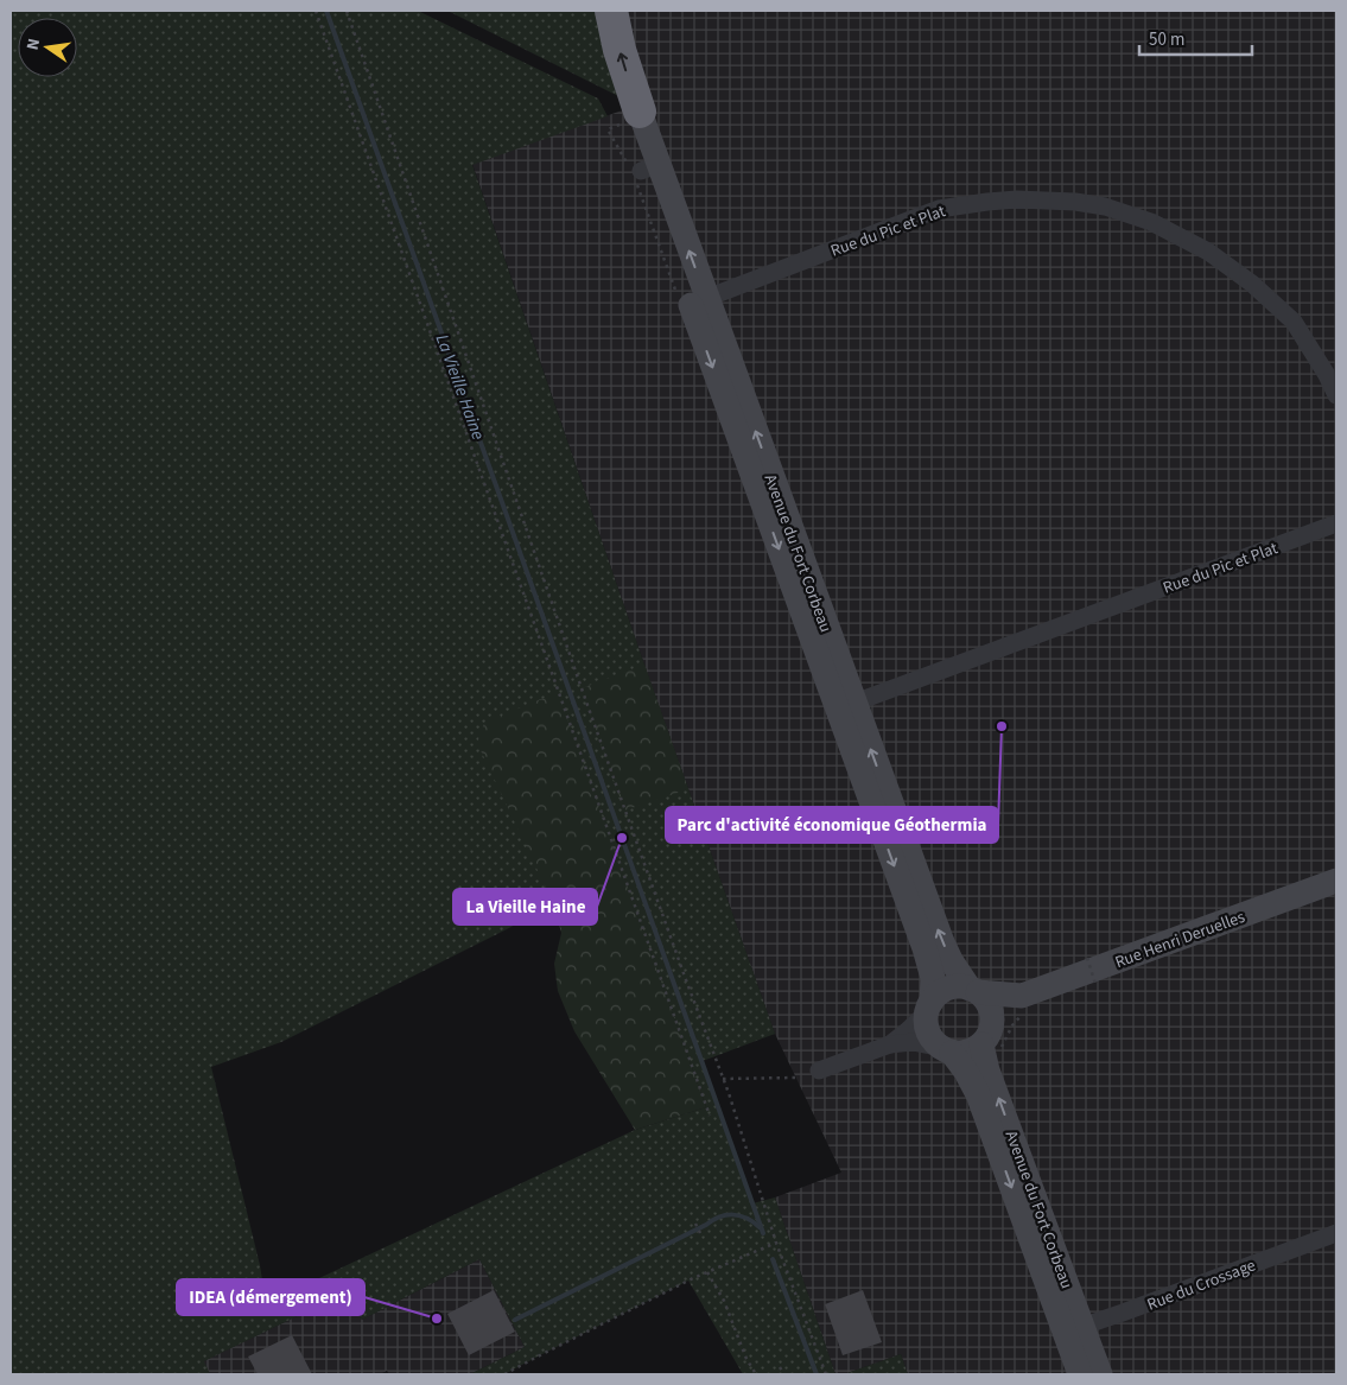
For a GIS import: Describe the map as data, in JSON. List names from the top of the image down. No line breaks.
{"streets":{"street":["Rue du Pic et Plat","Avenue du Fort Corbeau","Rue Henri Deruelles","Rue du Crossage"]},"crossings":[["Rue du Pic et Plat","Avenue du Fort Corbeau"],["Avenue du Fort Corbeau","Rue Henri Deruelles"],["Avenue du Fort Corbeau","Rue du Crossage"]],"water":["La Vieille Haine"],"places":["Parc d'activité économique Géothermia","La Vieille Haine","IDEA (démergement)"],"scale_bar":"50 m","north":"left"}
